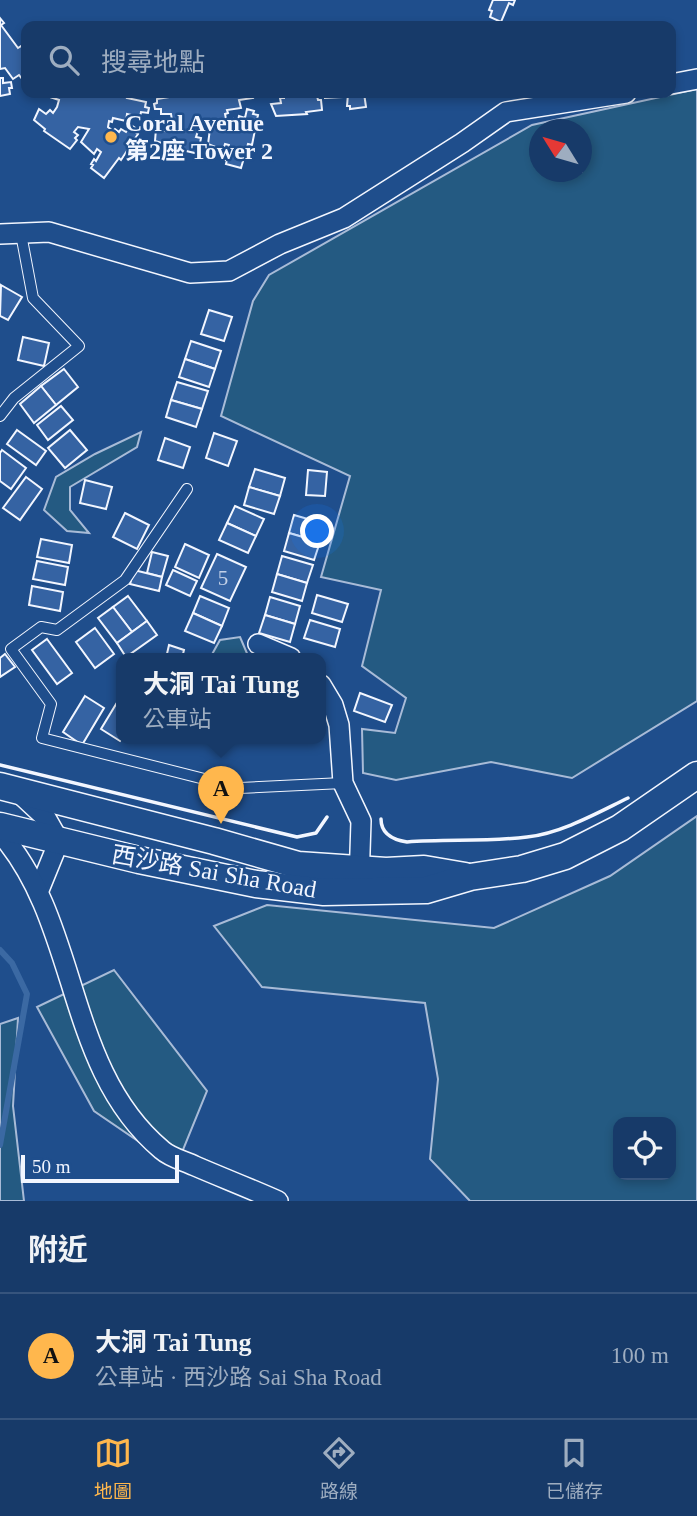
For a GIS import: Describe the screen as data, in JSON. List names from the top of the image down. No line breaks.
{"streets":{"main road":["西沙路 Sai Sha Road"]},"places":["Coral Avenue 第2座 Tower 2"],"house_numbers":["5"],"scale_bar":"50 m","north":"top left","page":{"search":"搜尋地點","popup":["大洞 Tai Tung","公車站"],"pins":"A","scale":"50 m","heading":"附近","list":[{"mark":"A","name":"大洞 Tai Tung","note":"公車站 · 西沙路 Sai Sha Road","value":"100 m"}],"nav":["地圖","路線","已儲存"]}}
